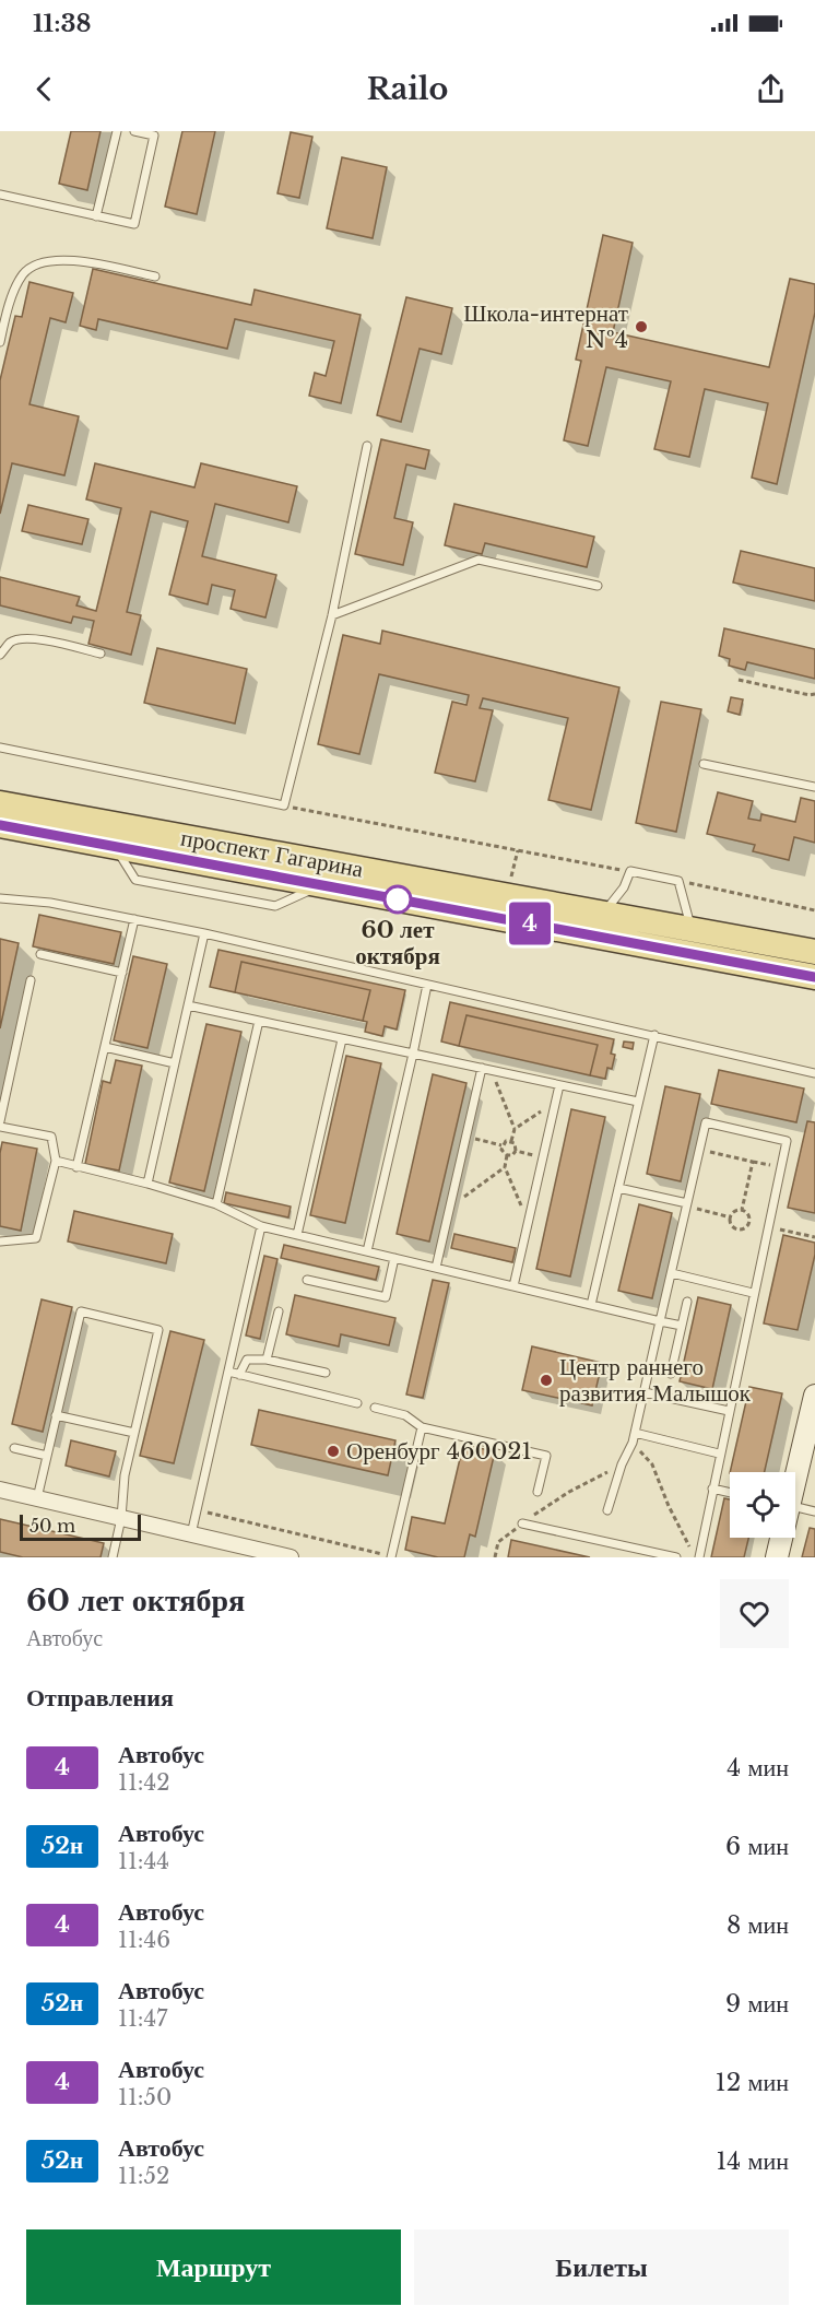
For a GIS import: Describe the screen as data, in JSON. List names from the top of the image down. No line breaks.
{"streets":{"main road":["проспект Гагарина"]},"places":["Школа-интернат №4","60 лет октября","Центр раннего развития Малышок","Оренбург 460021"],"lines":["bus line 4"],"scale_bar":"50 m","page":{"status":"11:38","header":"Railo","on_map":"4","scale":"50 m","heading":[["60 лет октября","Автобус"],"Отправления"],"list":[{"mark":"4","name":"Автобус","note":"11:42","value":"4 мин"},{"mark":"52н","name":"Автобус","note":"11:44","value":"6 мин"},{"mark":"4","name":"Автобус","note":"11:46","value":"8 мин"},{"mark":"52н","name":"Автобус","note":"11:47","value":"9 мин"},{"mark":"4","name":"Автобус","note":"11:50","value":"12 мин"},{"mark":"52н","name":"Автобус","note":"11:52","value":"14 мин"}],"buttons":["Маршрут","Билеты"]}}
